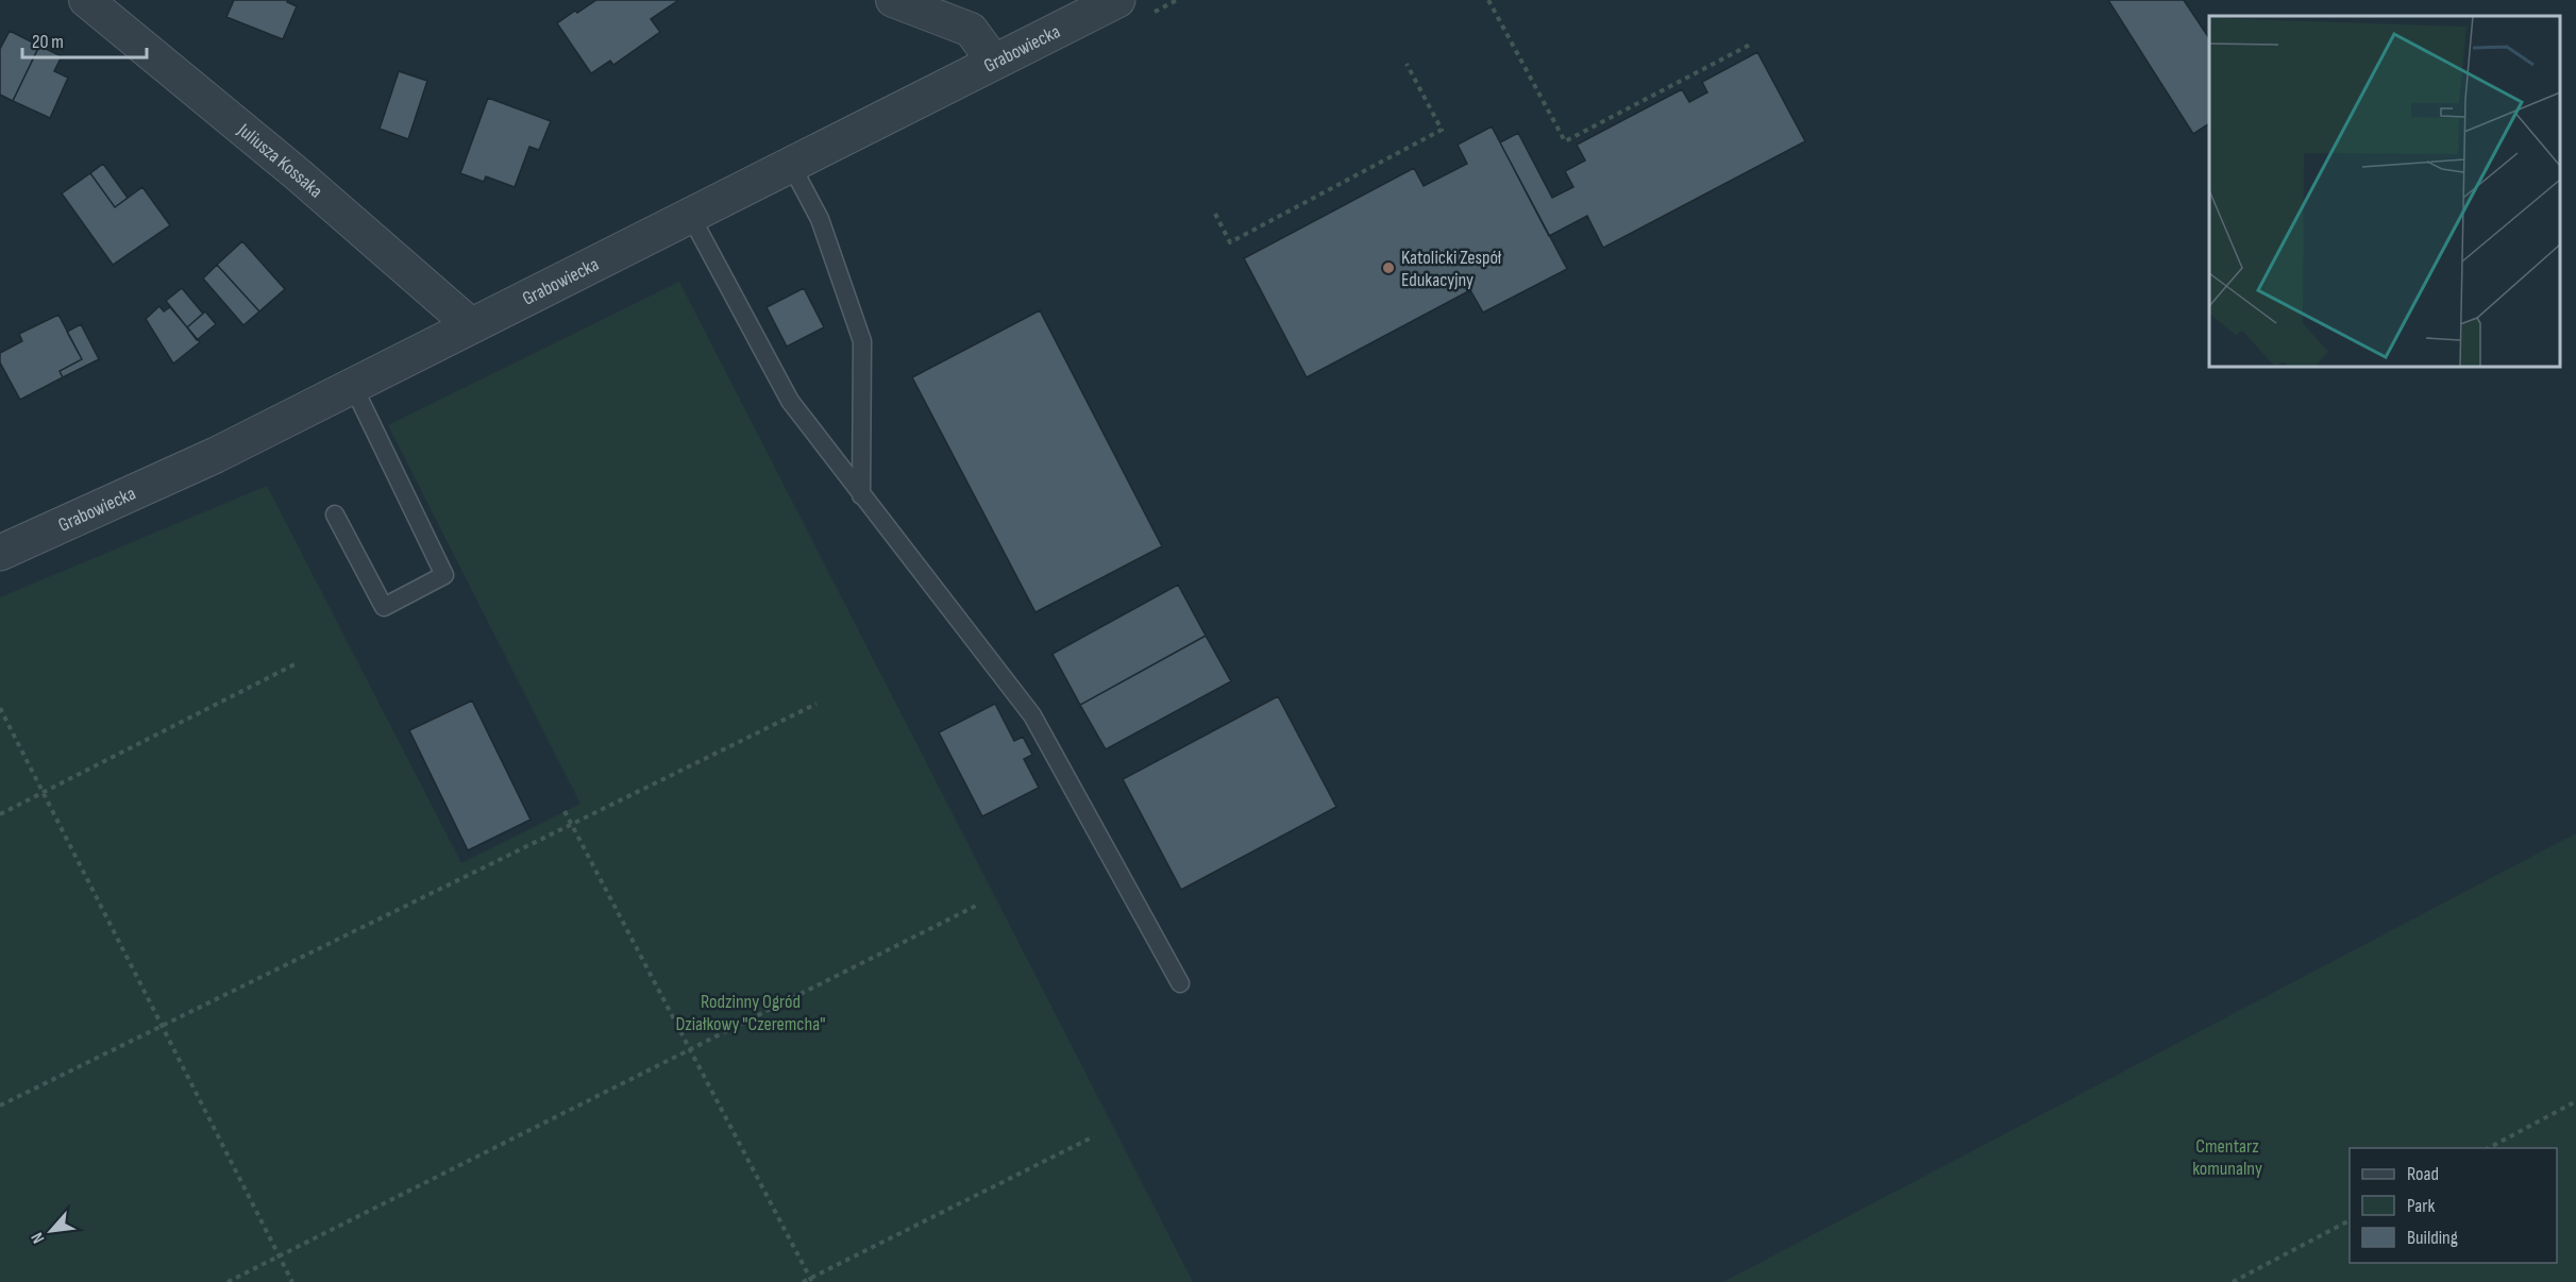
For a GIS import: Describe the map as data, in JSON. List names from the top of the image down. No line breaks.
{"streets":{"street":["Grabowiecka","Juliusza Kossaka"]},"crossings":[["Grabowiecka","Juliusza Kossaka"]],"parks":["Rodzinny Ogród Działkowy \"Czeremcha\"","Cmentarz komunalny"],"places":["Katolicki Zespół Edukacyjny"],"legend":["Road","Park","Building"],"scale_bar":"20 m","north":"bottom left"}
